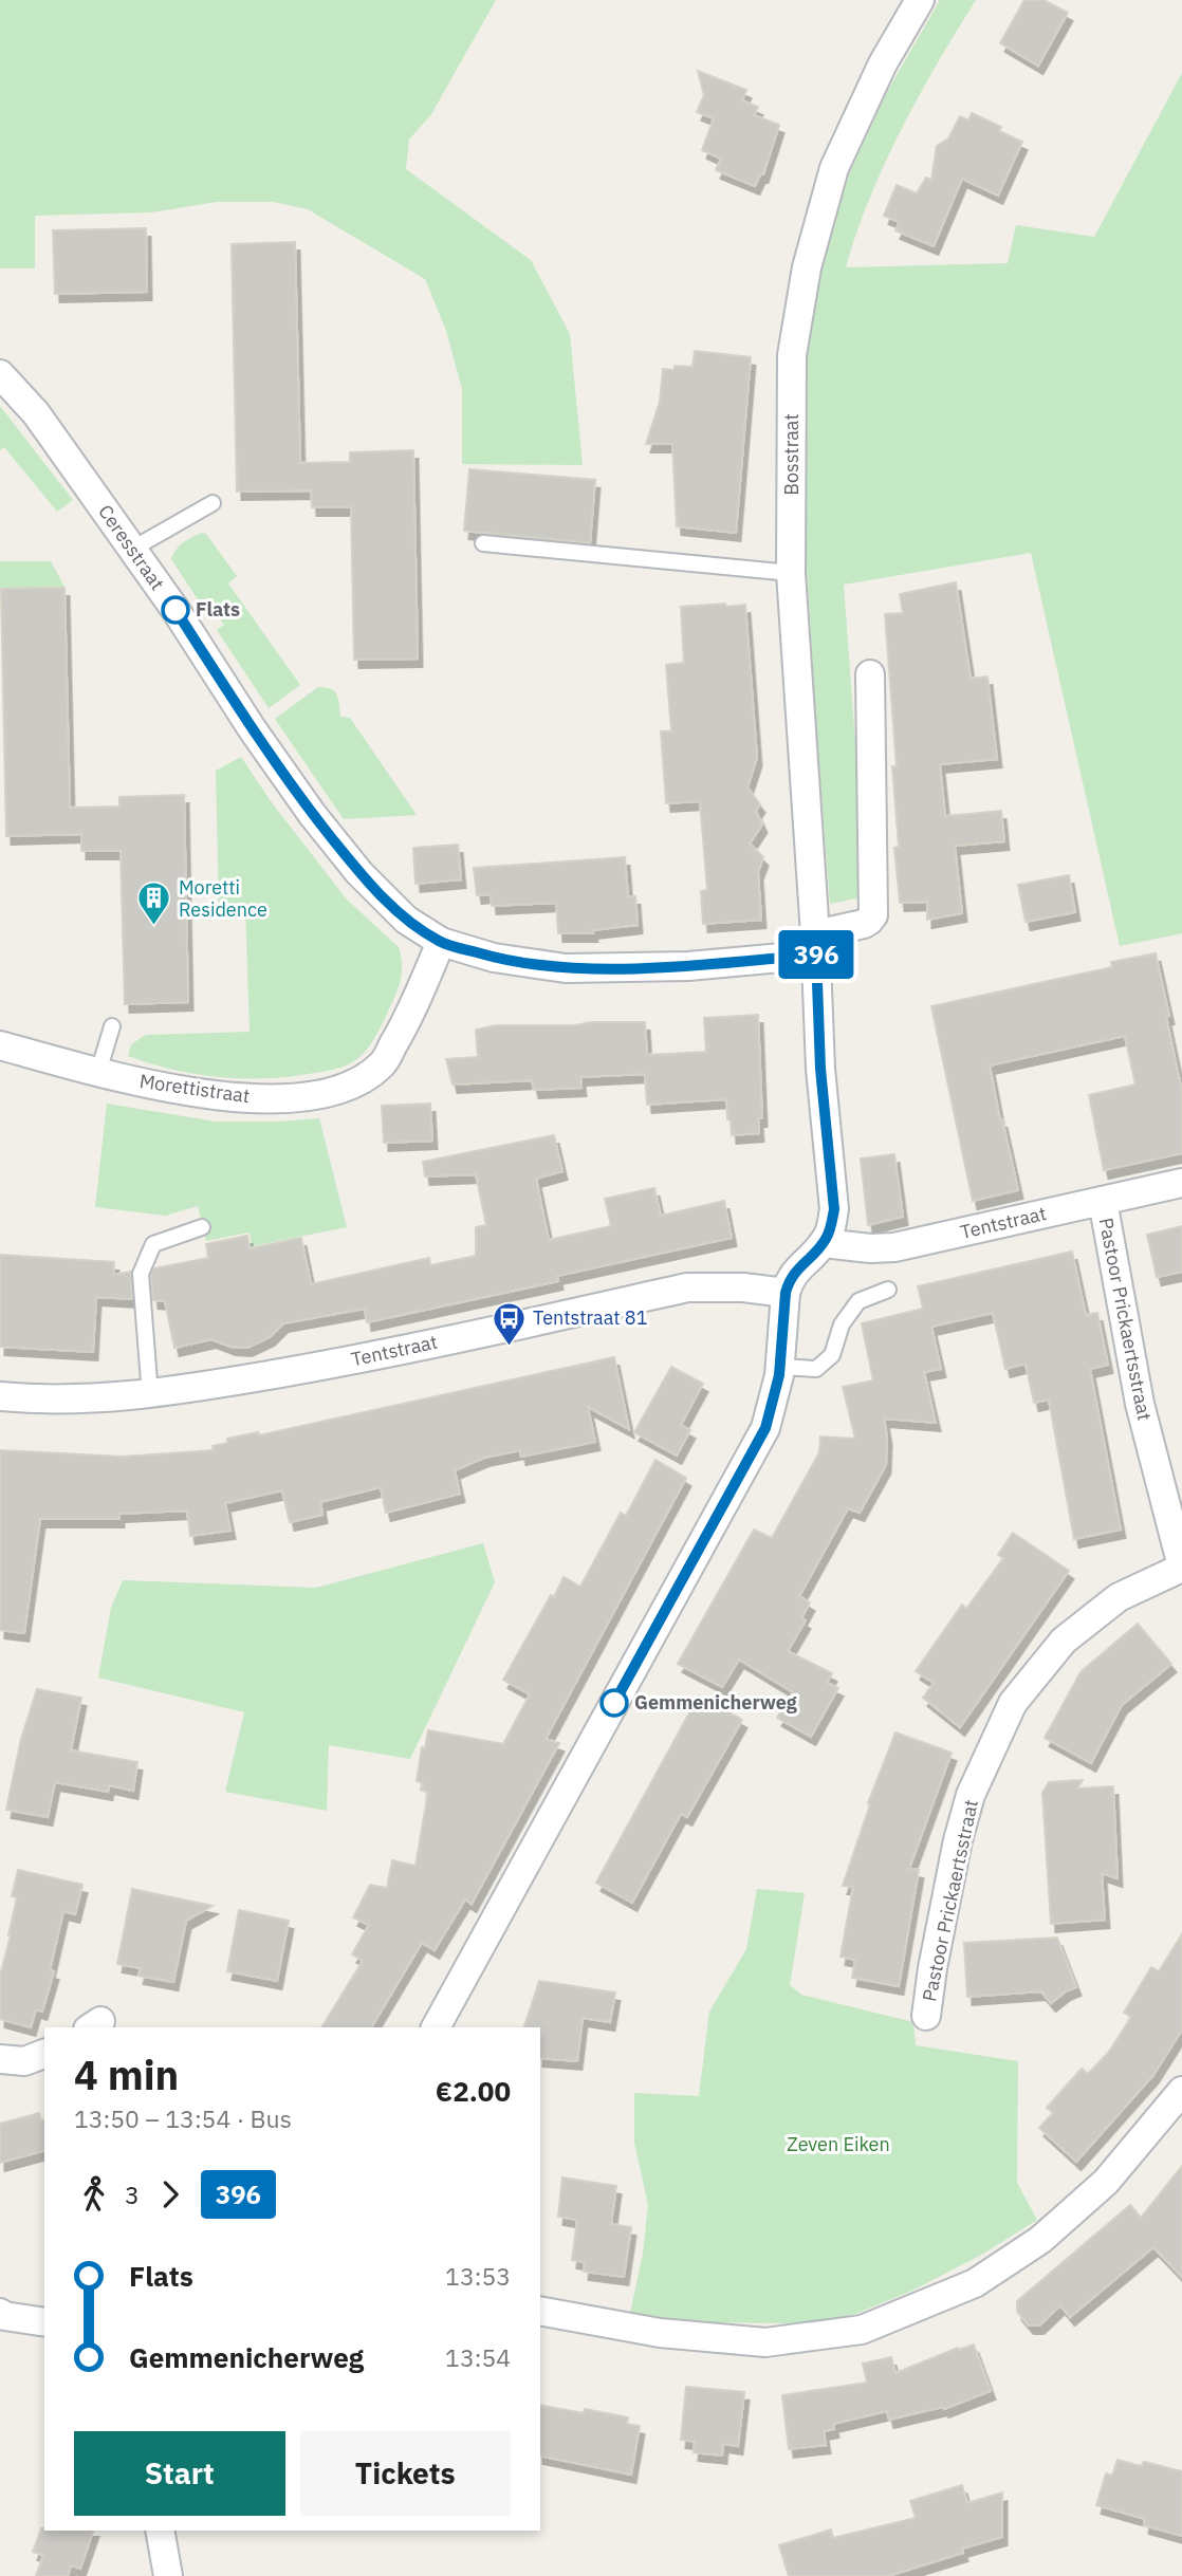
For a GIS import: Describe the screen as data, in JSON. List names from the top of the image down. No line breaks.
{"streets":{"street":["Bosstraat","Ceresstraat","Morettistraat","Tentstraat","Pastoor Prickaertsstraat"]},"crossings":[["Bosstraat","Ceresstraat"],["Bosstraat","Tentstraat"],["Ceresstraat","Morettistraat"],["Tentstraat","Pastoor Prickaertsstraat"]],"parks":["Zeven Eiken"],"places":{"other":["Flats","Gemmenicherweg"],"building":["Moretti Residence"],"bus stop":["Tentstraat 81"]},"lines":["bus line 396"],"page":{"on_map":"396","heading":["4 min","13:50 – 13:54 · Bus","€2.00"],"legs":["3","396"],"list":[{"name":"Flats","value":"13:53"},{"name":"Gemmenicherweg","value":"13:54"}],"buttons":["Start","Tickets"]}}
